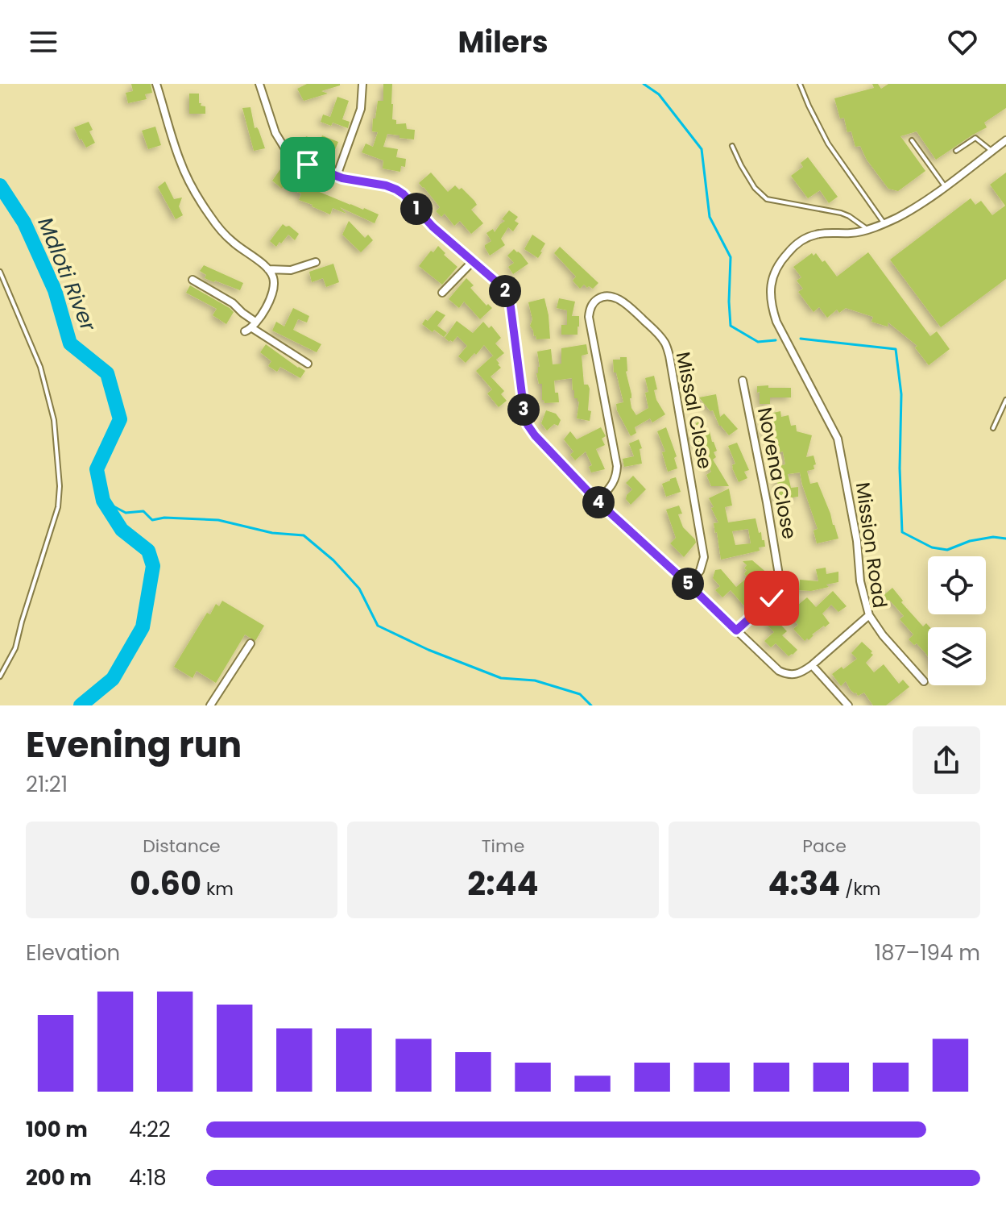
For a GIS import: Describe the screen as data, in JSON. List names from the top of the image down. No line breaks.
{"streets":{"street":["Missal Close","Novena Close","Mission Road"]},"crossings":[["Missal Close","Mission Road"],["Novena Close","Mission Road"]],"water":["Mdloti River"],"page":{"header":"Milers","pins":["1","2","3","4","5"],"heading":["Evening run","21:21"],"stats":[["Distance","0.60 km"],["Time","2:44"],["Pace","4:34 /km"]],"chart":["Elevation","187–194 m"],"list":[{"name":"100 m","note":"4:22"},{"name":"200 m","note":"4:18"}]}}
